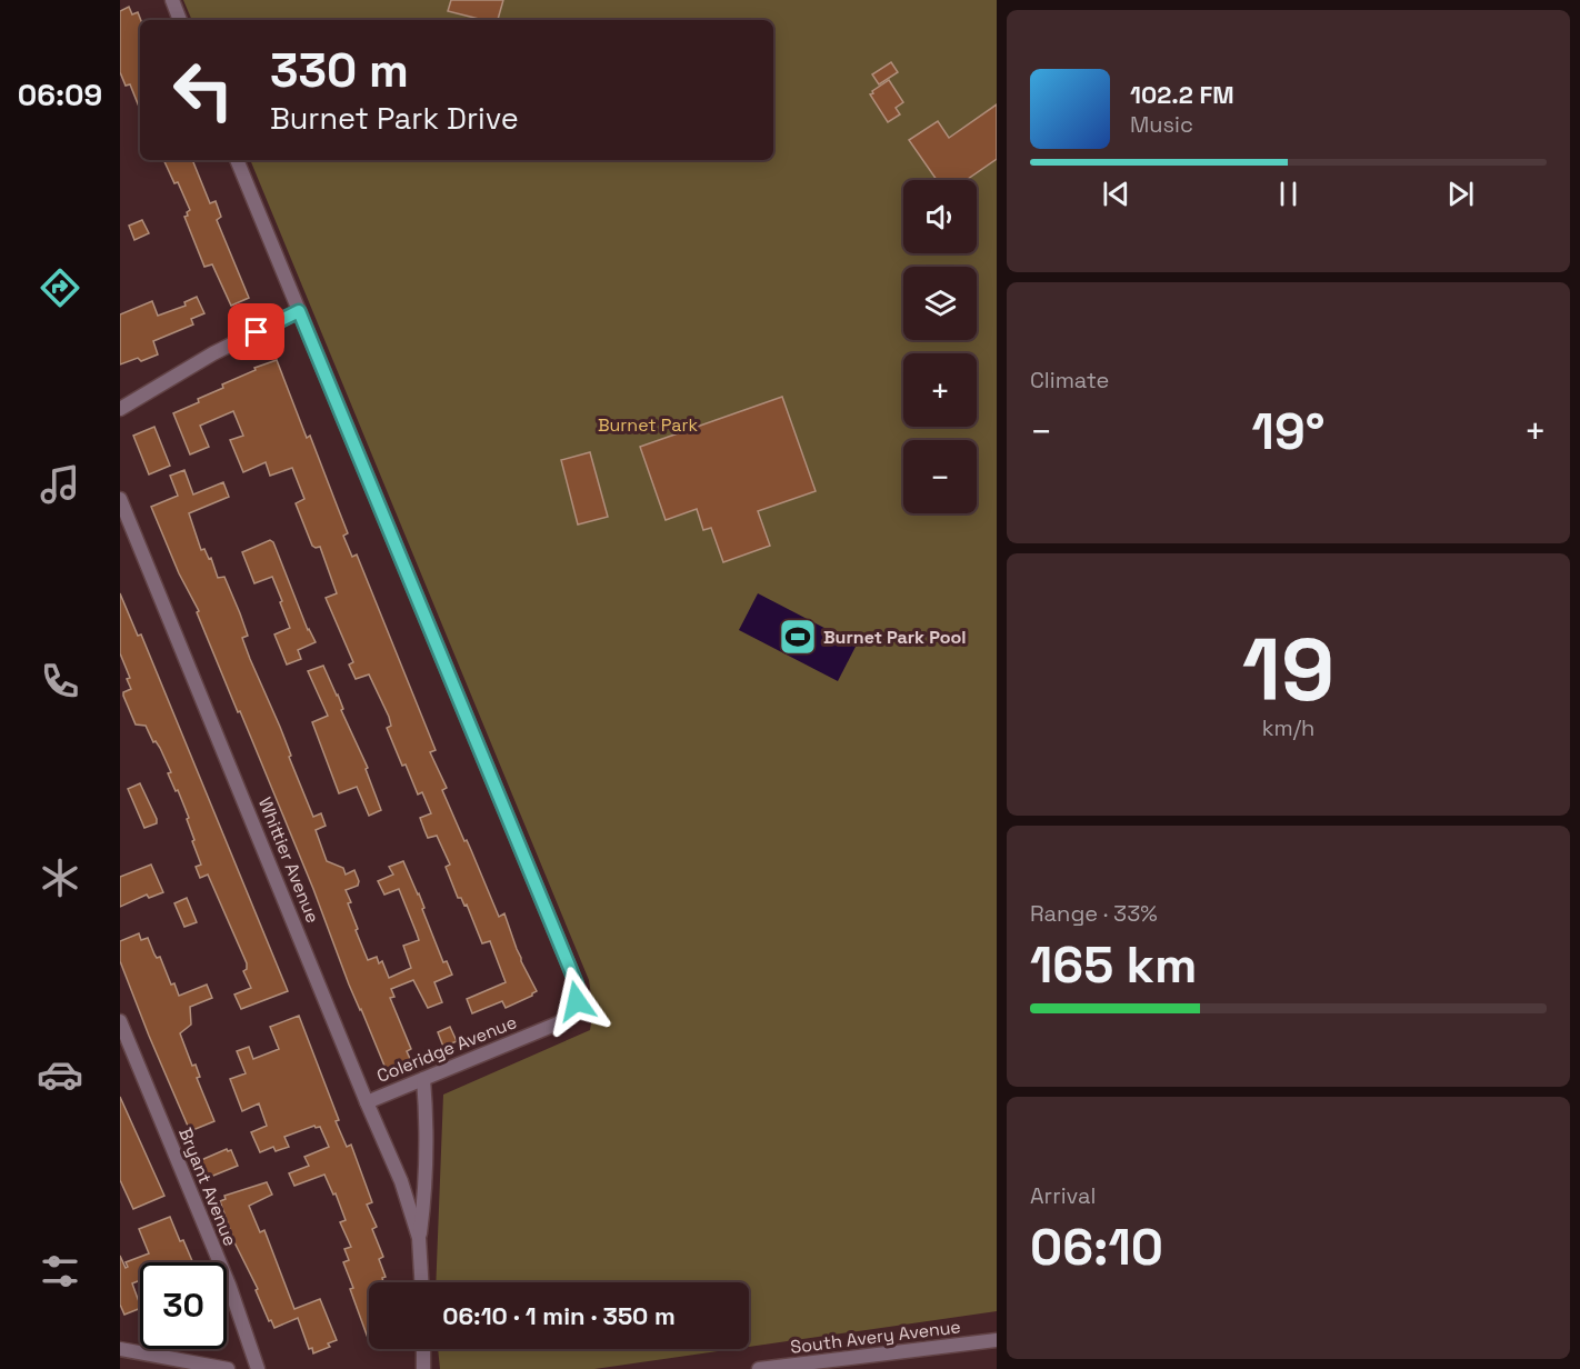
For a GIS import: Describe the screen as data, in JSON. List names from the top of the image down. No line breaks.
{"streets":{"street":["Whittier Avenue","Coleridge Avenue","Bryant Avenue","South Avery Avenue"]},"crossings":[["Whittier Avenue","Coleridge Avenue"]],"parks":["Burnet Park"],"places":{"sports":["Burnet Park Pool"]},"page":{"tabs":"06:09","turn":["330 m","Burnet Park Drive"],"song":["102.2 FM","Music"],"map_buttons":["+","−"],"tile":["Climate",["19","km/h"],["Range · 33%","165 km"],["Arrival","06:10"]],"heat":["−","19°","+"],"limit":"30","trip":"06:10 · 1 min · 350 m"}}
